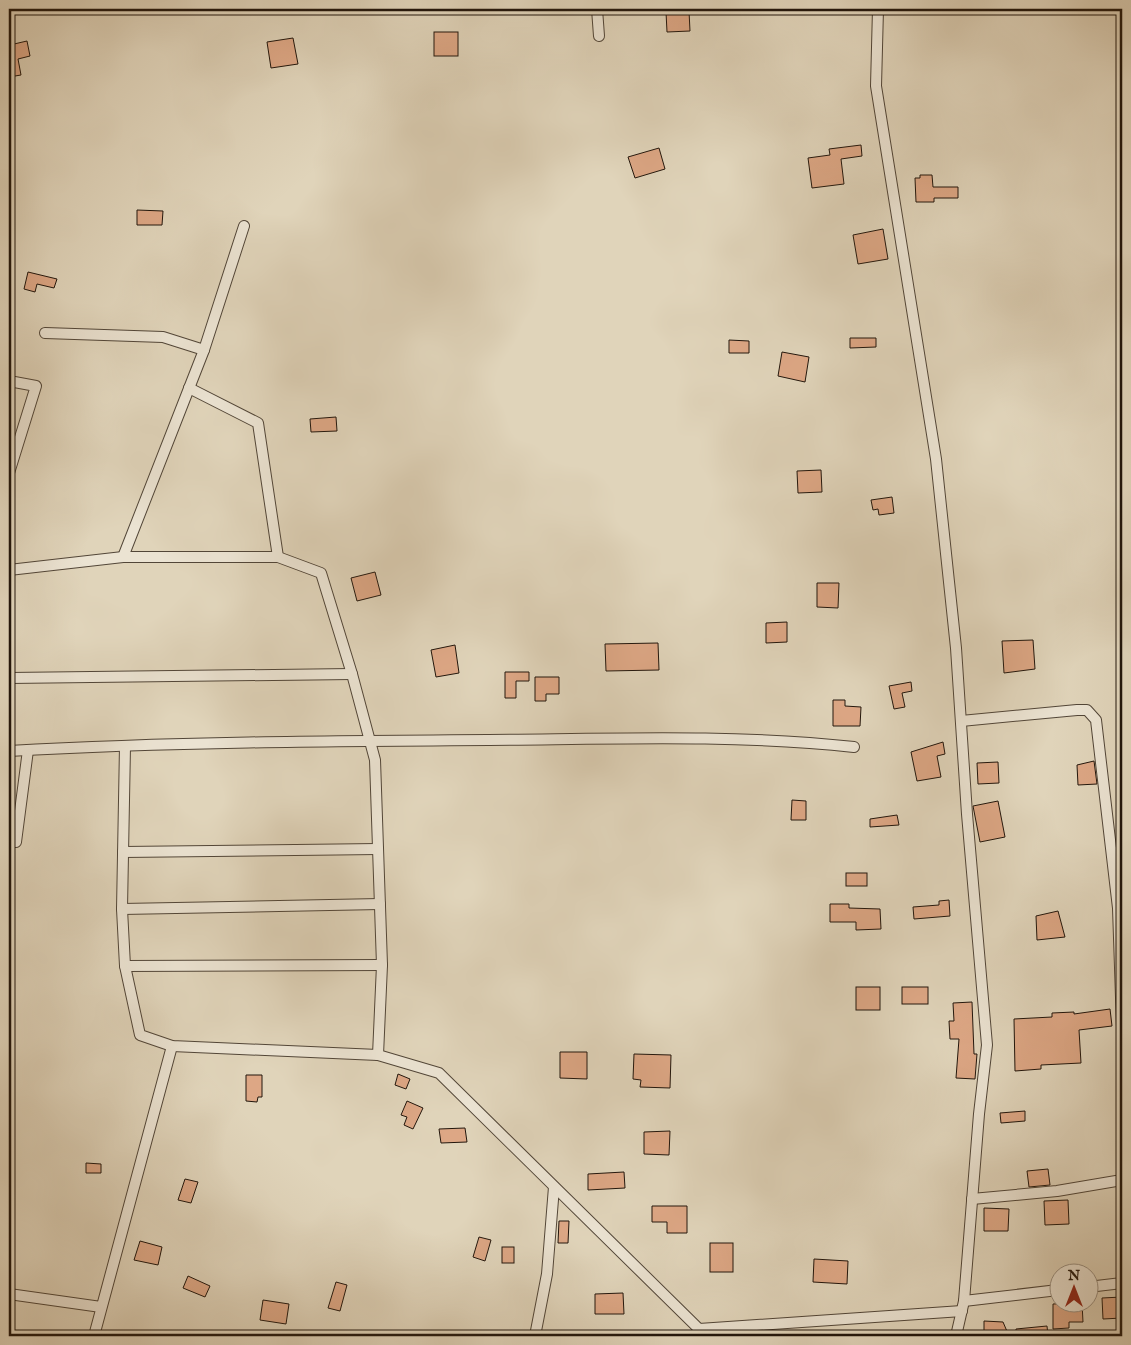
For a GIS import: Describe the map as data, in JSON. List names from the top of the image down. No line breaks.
{"north":"top"}
